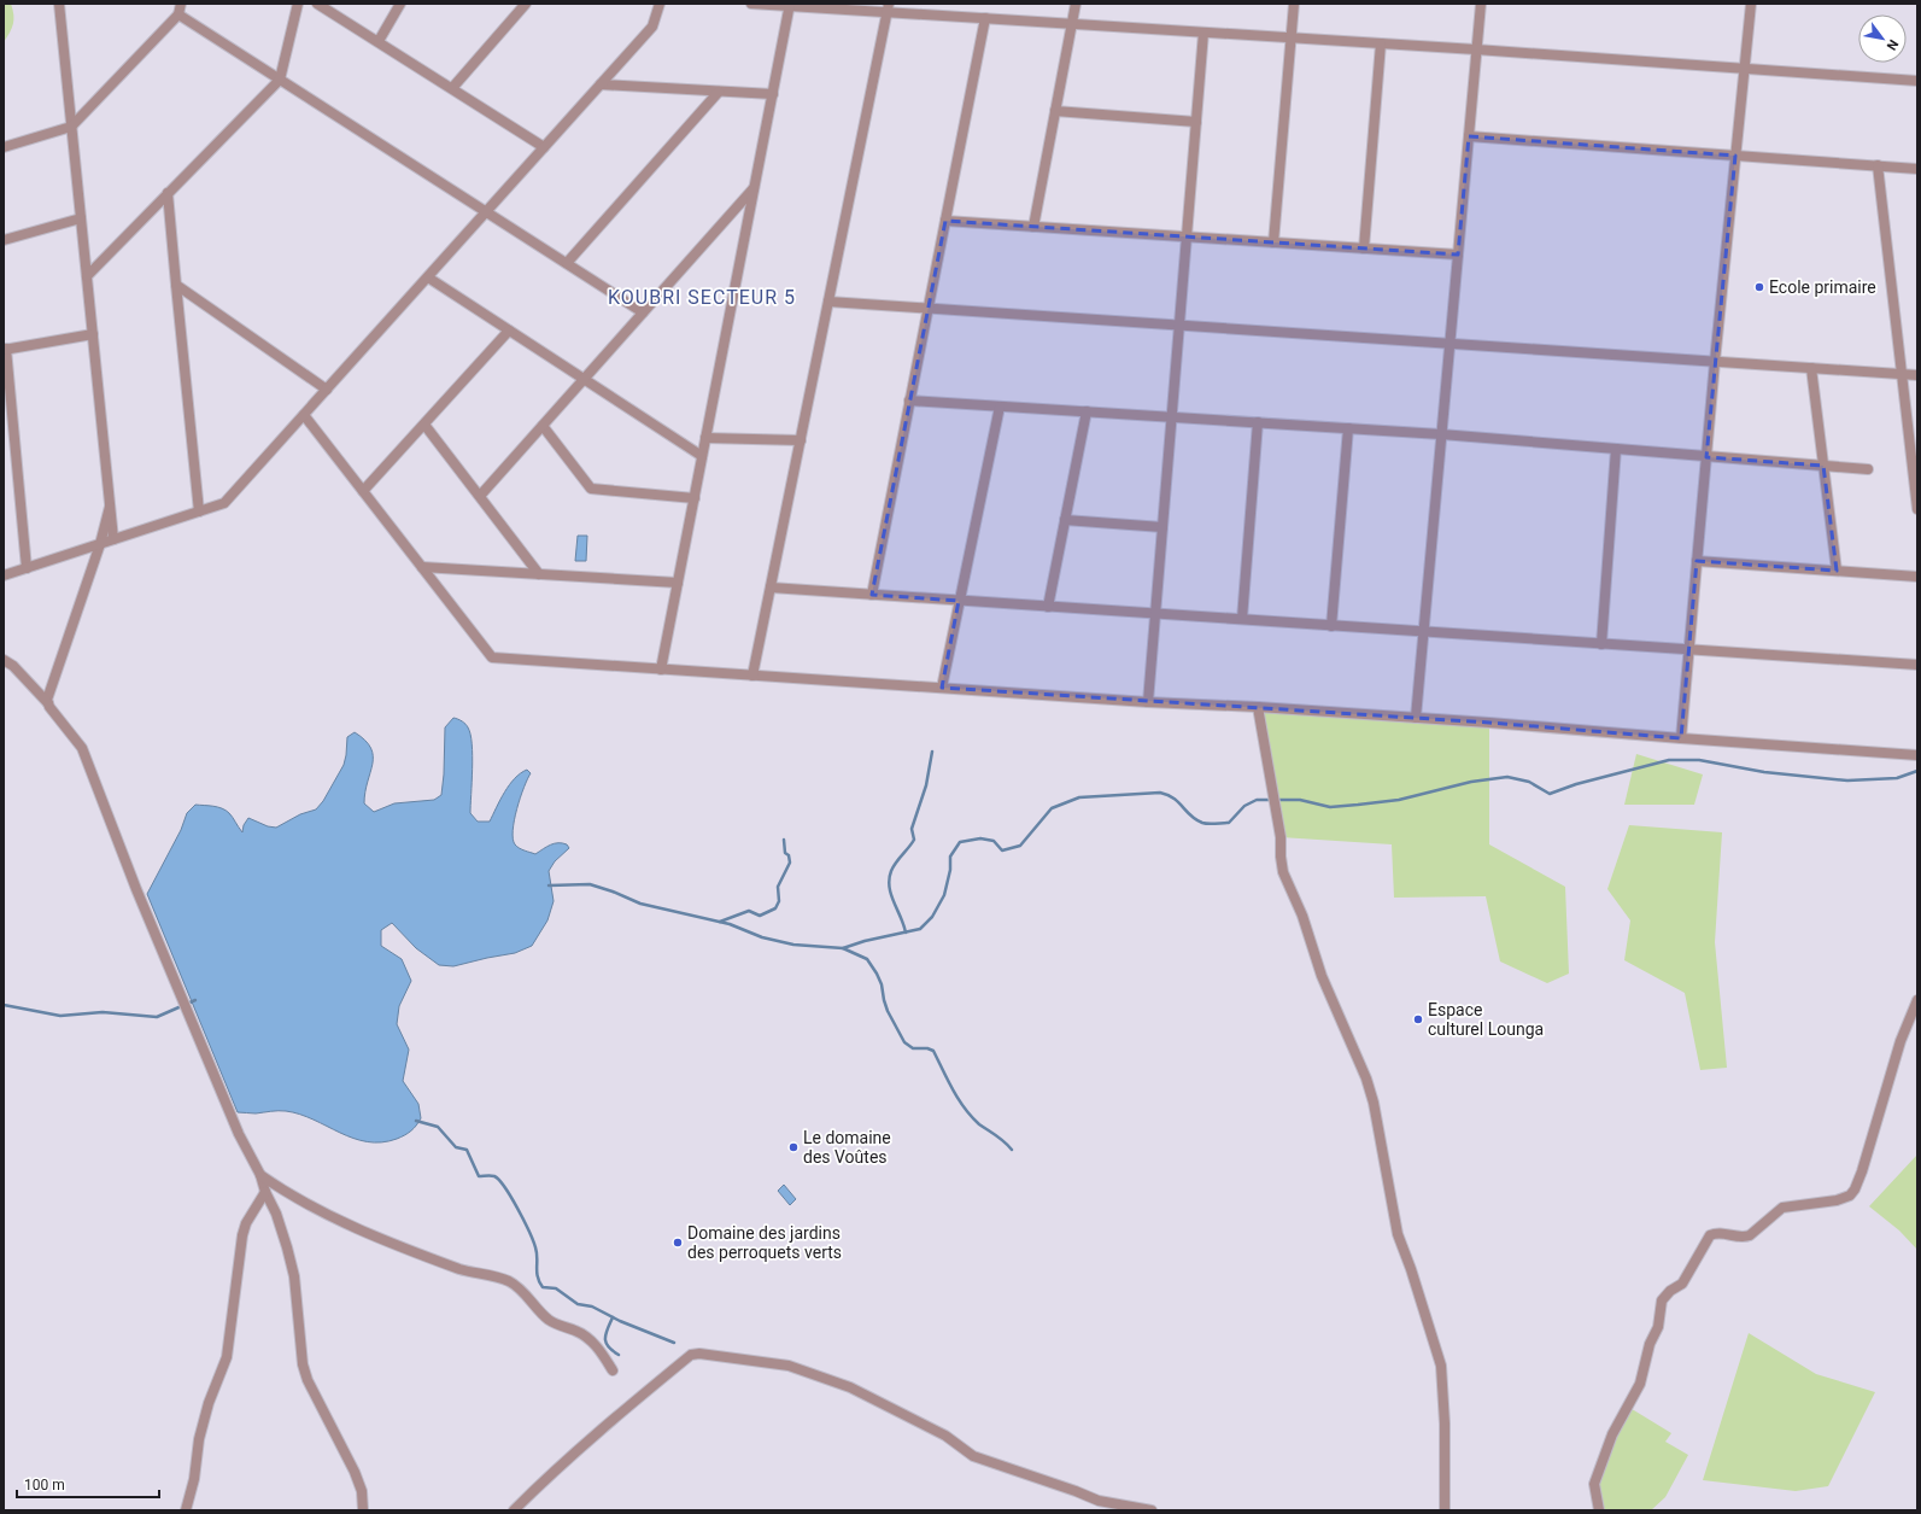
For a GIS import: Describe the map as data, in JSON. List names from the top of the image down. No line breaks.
{"districts":["KOUBRI SECTEUR 5"],"places":["Ecole primaire","Espace culturel Lounga","Le domaine des Voûtes","Domaine des jardins des perroquets verts"],"scale_bar":"100 m","north":"bottom right"}
